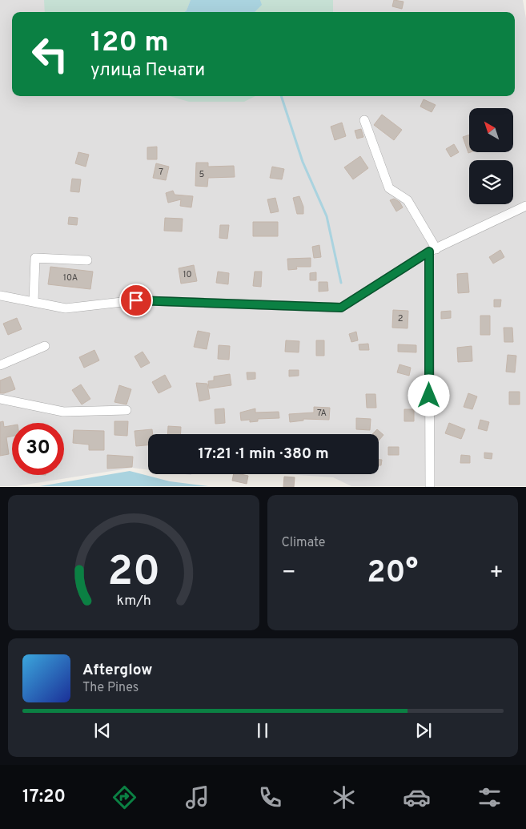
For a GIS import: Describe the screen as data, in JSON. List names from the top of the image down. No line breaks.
{"house_numbers":["7","5","10","10А","2","7А"],"north":"top left","page":{"turn":["120 m","улица Печати"],"limit":"30","trip":"17:21 · 1 min · 380 m","tile":"Climate","heat":["−","20°","+"],"song":["Afterglow","The Pines"],"tabs":"17:20","gauge":["20","km/h"]}}
